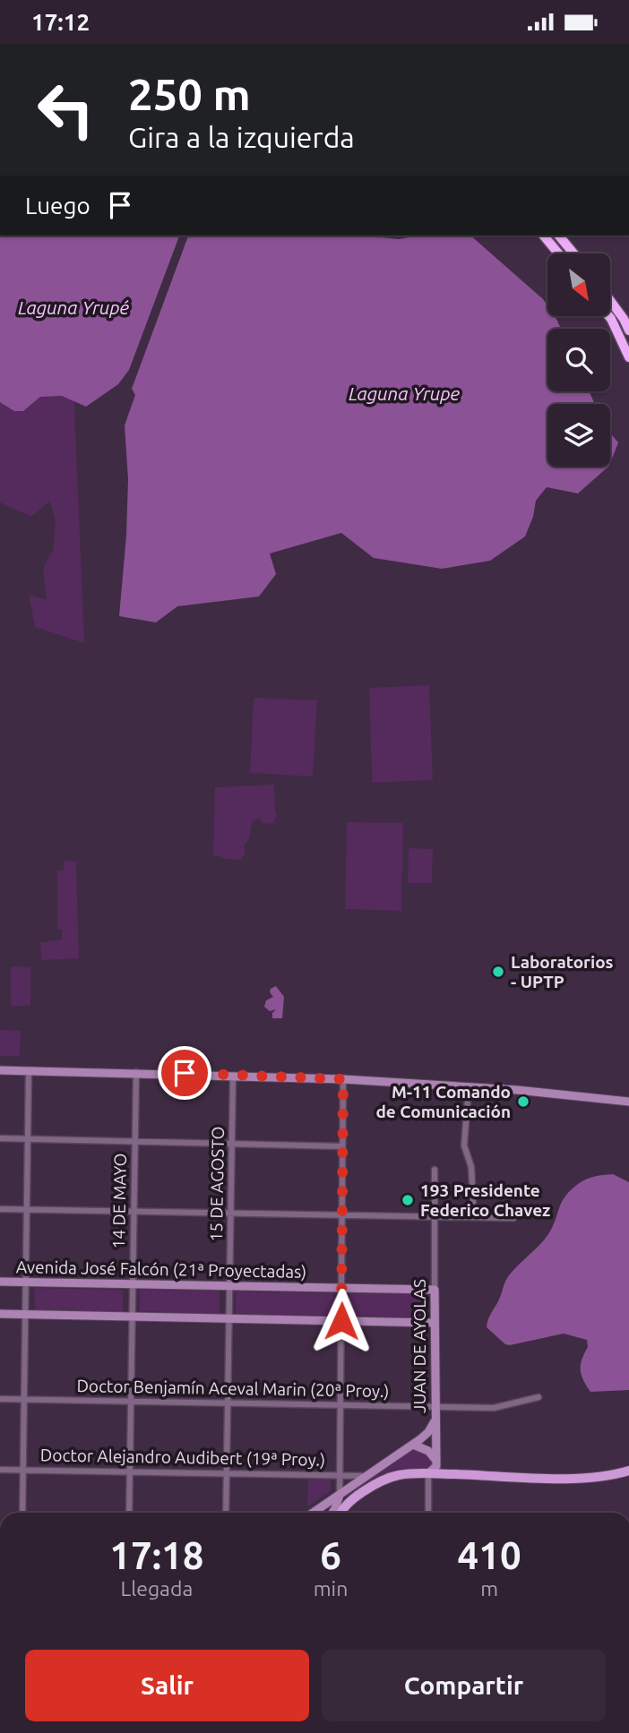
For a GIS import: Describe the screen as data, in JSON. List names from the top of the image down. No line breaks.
{"streets":{"main road":["Avenida José Falcón (21ª Proyectadas)","JUAN DE AYOLAS"],"street":["15 DE AGOSTO","14 DE MAYO","Doctor Benjamín Aceval Marin (20ª Proy.)","Doctor Alejandro Audibert (19ª Proy.)"]},"crossings":[["15 DE AGOSTO","Avenida José Falcón (21ª Proyectadas)"],["15 DE AGOSTO","Doctor Benjamín Aceval Marin (20ª Proy.)"],["15 DE AGOSTO","Doctor Alejandro Audibert (19ª Proy.)"],["14 DE MAYO","Avenida José Falcón (21ª Proyectadas)"],["14 DE MAYO","Doctor Benjamín Aceval Marin (20ª Proy.)"],["14 DE MAYO","Doctor Alejandro Audibert (19ª Proy.)"],["Avenida José Falcón (21ª Proyectadas)","JUAN DE AYOLAS"],["JUAN DE AYOLAS","Doctor Benjamín Aceval Marin (20ª Proy.)"]],"water":["Laguna Yrupé","Laguna Yrupe"],"places":["Laboratorios - UPTP","M-11 Comando de Comunicación","193 Presidente Federico Chavez"],"north":"bottom right","page":{"status":"17:12","turn":["250 m","Gira a la izquierda"],"then":"Luego","eta":["17:18","Llegada","6","min","410","m"],"buttons":["Salir","Compartir"]}}
